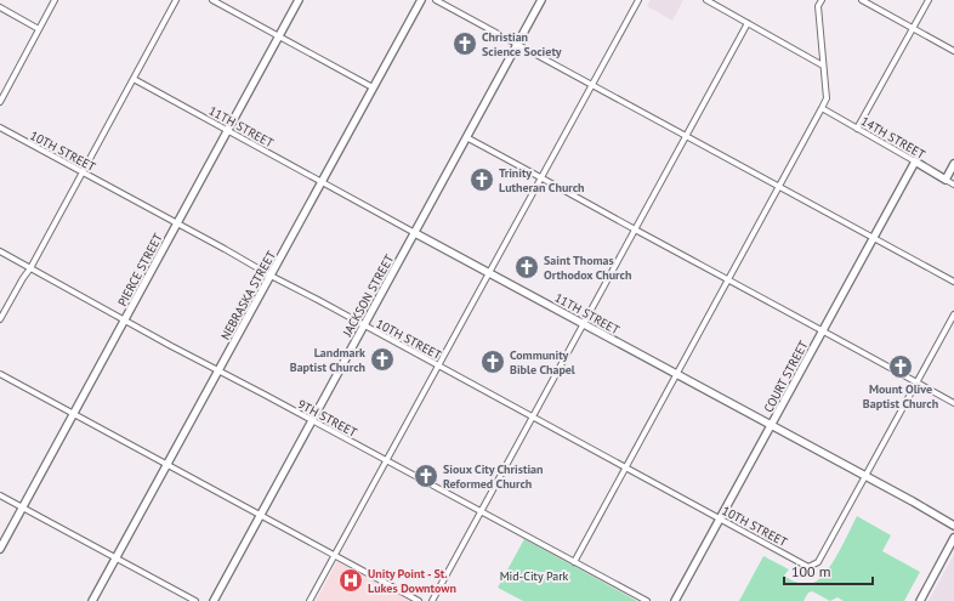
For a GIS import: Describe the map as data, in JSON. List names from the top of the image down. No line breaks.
{"streets":{"main road":["11TH STREET","14TH STREET","PIERCE STREET","NEBRASKA STREET","JACKSON STREET","COURT STREET"],"street":["10TH STREET","9TH STREET"]},"crossings":[["11TH STREET","10TH STREET"],["11TH STREET","PIERCE STREET"],["11TH STREET","NEBRASKA STREET"],["11TH STREET","JACKSON STREET"],["11TH STREET","COURT STREET"],["14TH STREET","COURT STREET"],["10TH STREET","PIERCE STREET"],["10TH STREET","NEBRASKA STREET"],["10TH STREET","JACKSON STREET"],["10TH STREET","COURT STREET"],["PIERCE STREET","9TH STREET"],["NEBRASKA STREET","9TH STREET"],["JACKSON STREET","9TH STREET"]],"parks":["Mid-City Park"],"places":{"church":["Christian Science Society","Trinity Lutheran Church","Saint Thomas Orthodox Church","Landmark Baptist Church","Community Bible Chapel","Mount Olive Baptist Church","Sioux City Christian Reformed Church"],"hospital":["Unity Point - St. Lukes Downtown"]},"scale_bar":"100 m"}
